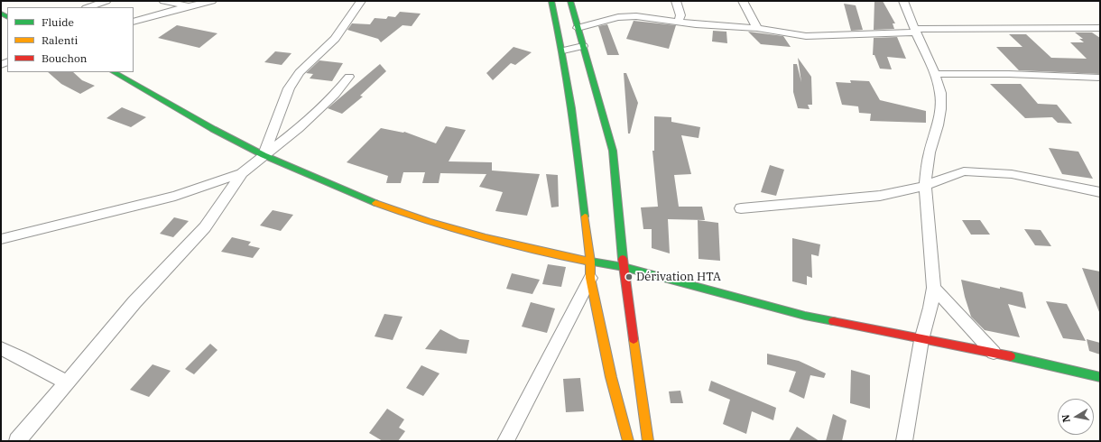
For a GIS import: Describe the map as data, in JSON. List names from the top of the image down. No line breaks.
{"places":["Dérivation HTA"],"legend":["Fluide","Ralenti","Bouchon"],"north":"left"}
